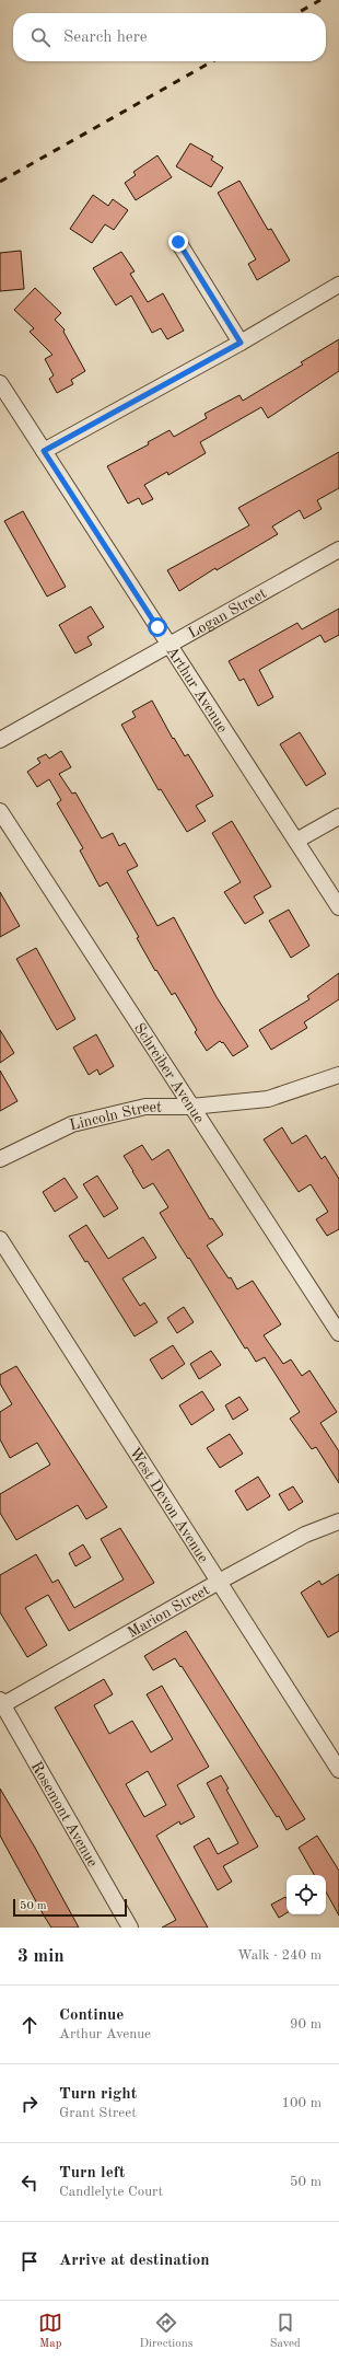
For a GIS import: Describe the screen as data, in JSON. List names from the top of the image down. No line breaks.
{"streets":{"street":["Logan Street","Arthur Avenue","Schreiber Avenue","Lincoln Street","West Devon Avenue","Marion Street","Rosemont Avenue"]},"crossings":[["Logan Street","Arthur Avenue"],["Schreiber Avenue","Lincoln Street"],["West Devon Avenue","Marion Street"],["Marion Street","Rosemont Avenue"]],"scale_bar":"50 m","page":{"search":"Search here","scale":"50 m","heading":["3 min","Walk · 240 m"],"list":[["Continue","Arthur Avenue","90 m"],["Turn right","Grant Street","100 m"],["Turn left","Candlelyte Court","50 m"],"Arrive at destination"],"nav":["Map","Directions","Saved"]}}
